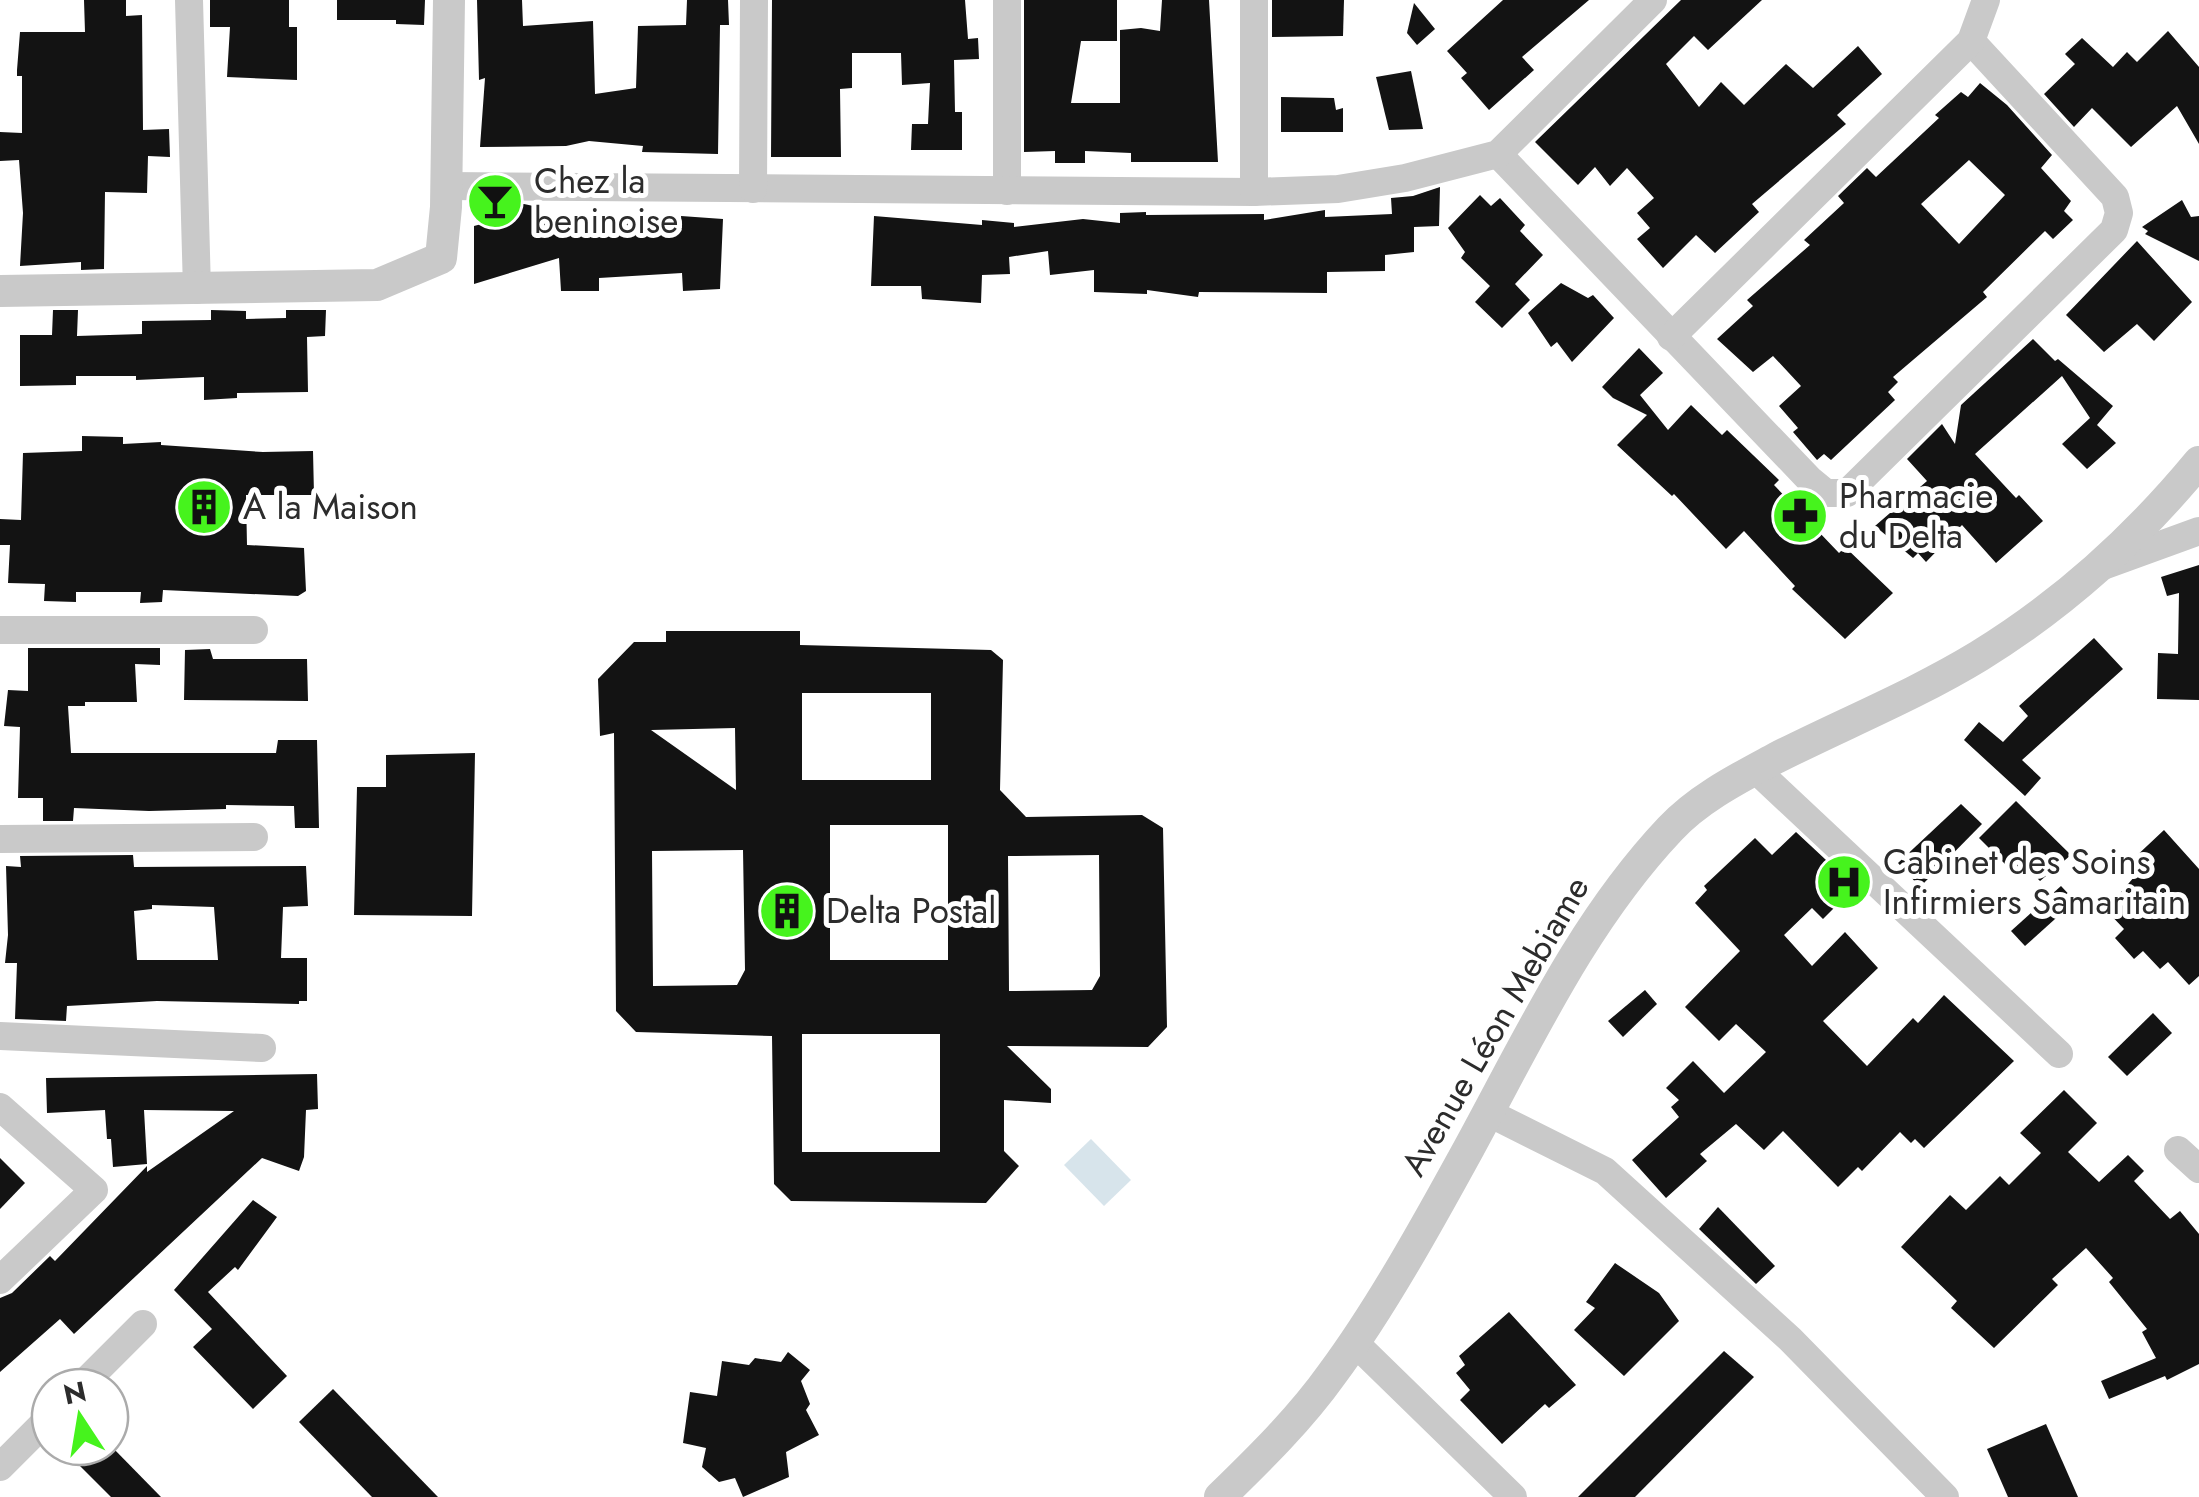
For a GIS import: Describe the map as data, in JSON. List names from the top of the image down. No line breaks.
{"streets":{"street":["Avenue Léon Mebiame"]},"places":{"bar":["Chez la beninoise"],"building":["A la Maison","Delta Postal"],"pharmacy":["Pharmacie du Delta"],"hospital":["Cabinet des Soins Infirmiers Samaritain"]},"north":"top"}
